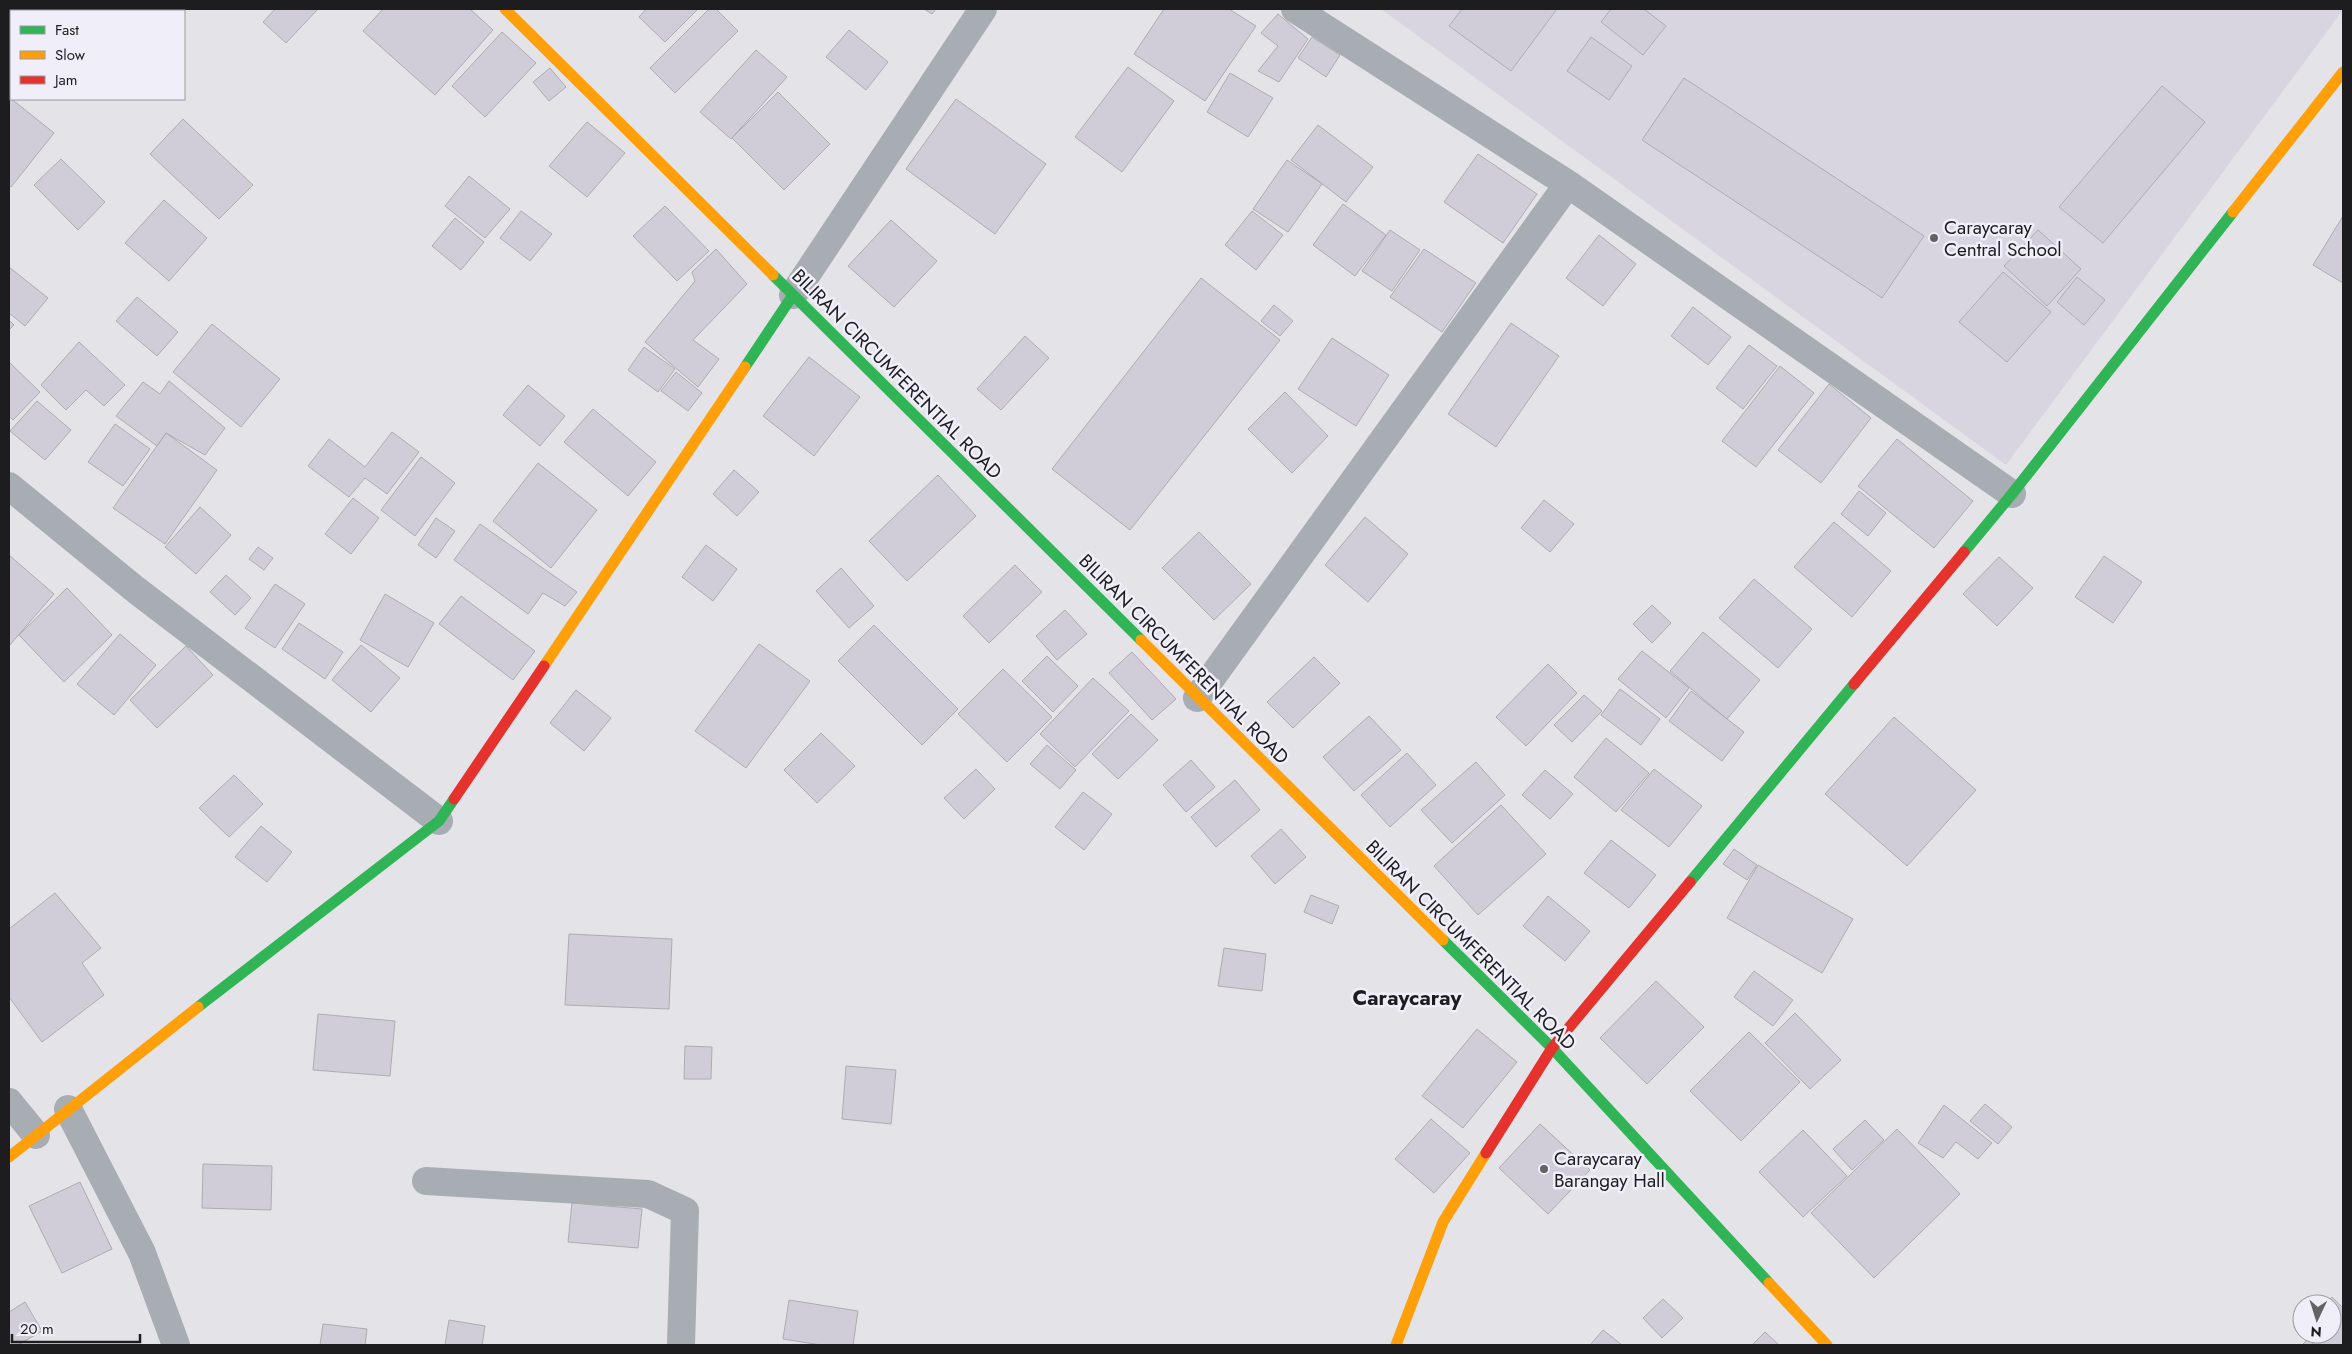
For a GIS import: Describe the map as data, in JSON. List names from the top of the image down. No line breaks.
{"streets":{"street":["BILIRAN CIRCUMFERENTIAL ROAD"]},"districts":["Caraycaray"],"places":["Caraycaray Central School","Caraycaray Barangay Hall"],"legend":["Fast","Slow","Jam"],"scale_bar":"20 m","north":"bottom"}
